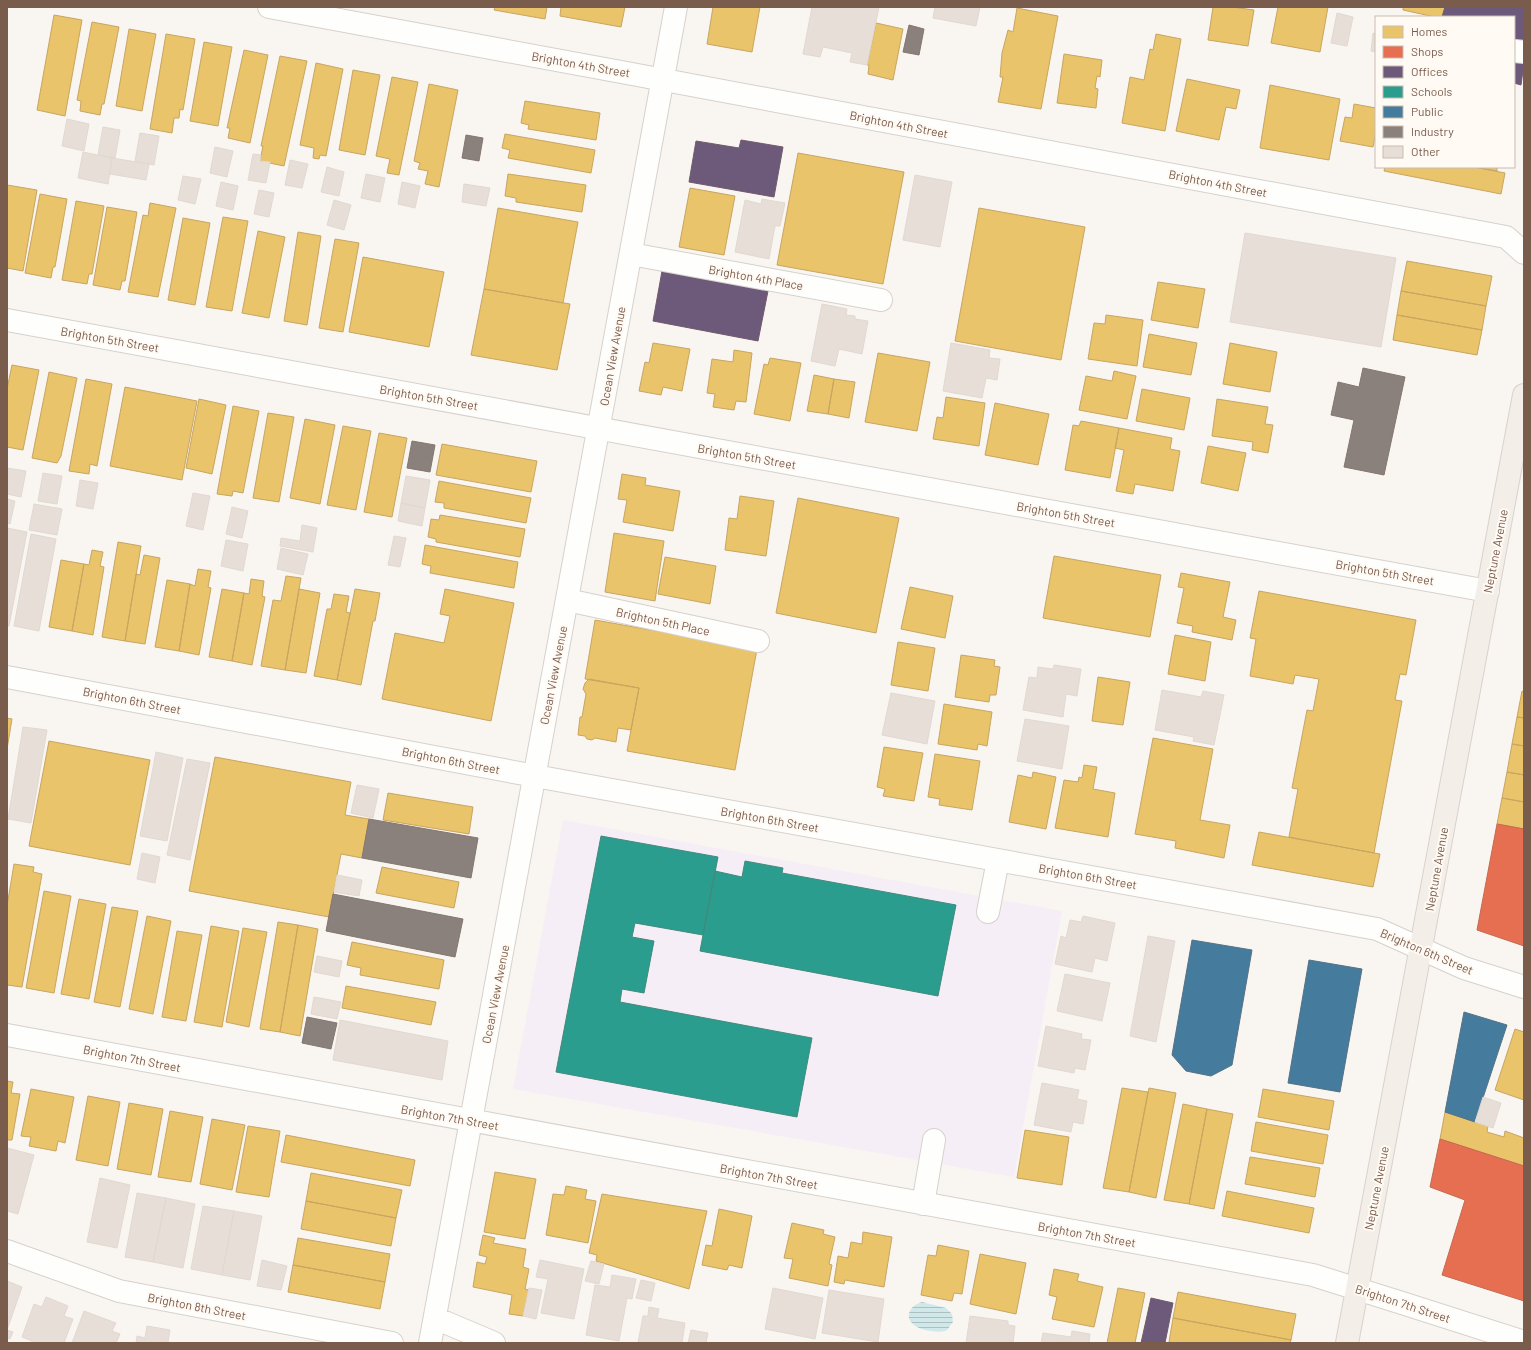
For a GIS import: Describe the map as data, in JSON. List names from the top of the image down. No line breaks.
{"streets":{"main road":["Neptune Avenue"],"street":["Brighton 4th Street","Brighton 4th Place","Brighton 5th Street","Ocean View Avenue","Brighton 5th Place","Brighton 6th Street","Brighton 7th Street","Brighton 8th Street"]},"crossings":[["Brighton 4th Street","Ocean View Avenue"],["Brighton 4th Place","Ocean View Avenue"],["Brighton 5th Street","Ocean View Avenue"],["Brighton 5th Street","Neptune Avenue"],["Ocean View Avenue","Brighton 5th Place"],["Ocean View Avenue","Brighton 6th Street"],["Ocean View Avenue","Brighton 7th Street"],["Neptune Avenue","Brighton 6th Street"],["Neptune Avenue","Brighton 7th Street"]],"legend":["Homes","Shops","Offices","Schools","Public","Industry","Other"]}
